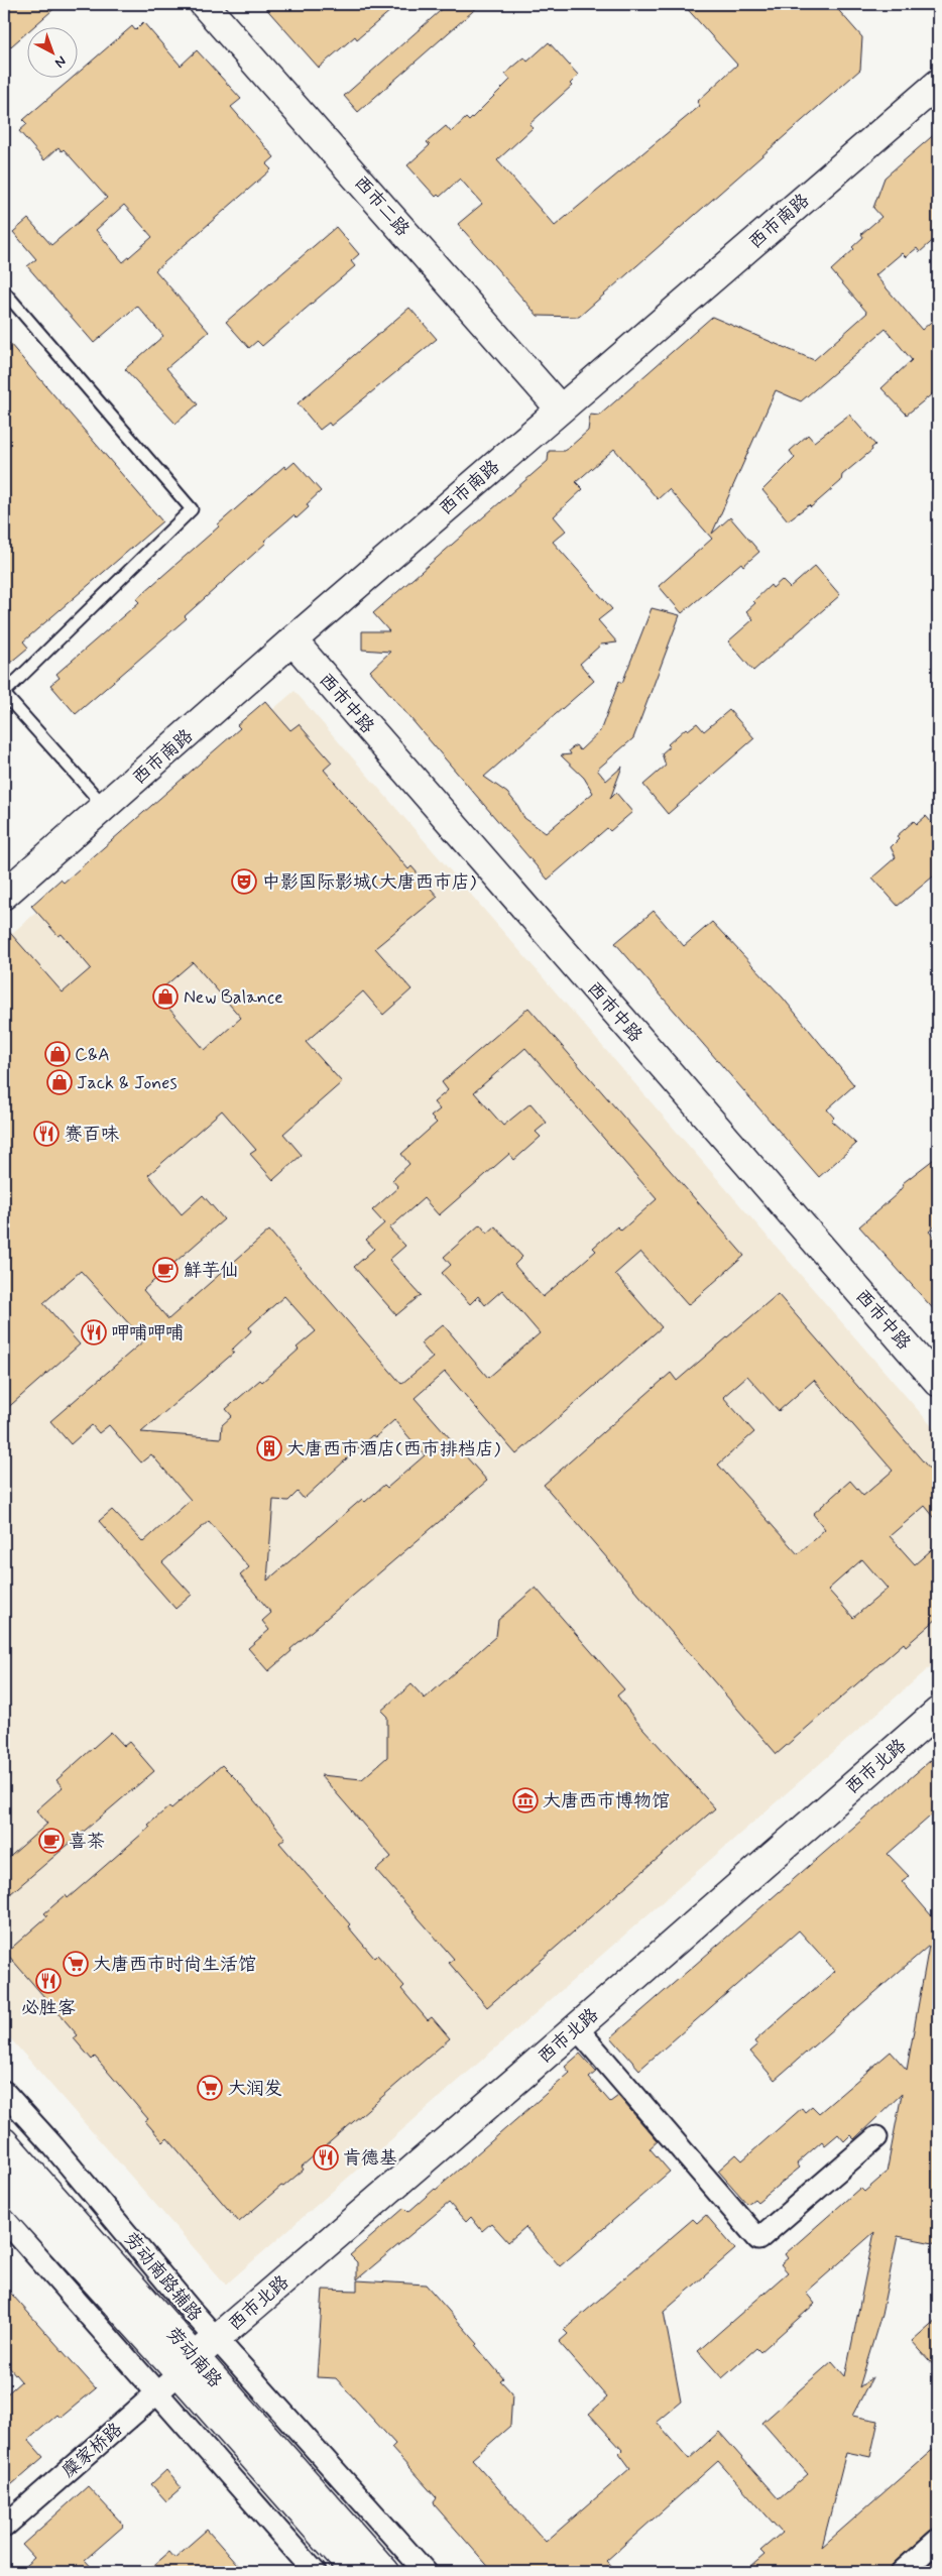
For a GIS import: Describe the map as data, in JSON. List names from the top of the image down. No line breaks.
{"streets":{"street":["西市二路","西市南路","西市中路","西市北路","劳动南路辅路","劳动南路","糜家桥路"]},"crossings":[["西市二路","西市南路"],["西市南路","西市中路"],["西市北路","劳动南路辅路"],["西市北路","劳动南路"],["西市北路","糜家桥路"],["劳动南路","糜家桥路"]],"places":{"theatre":["中影国际影城(大唐西市店)"],"shop":["New Balance","C&A","Jack & Jones"],"restaurant":["赛百味","呷哺呷哺","必胜客","肯德基"],"cafe":["鮮芋仙","喜茶"],"building":["大唐西市酒店(西市排档店)"],"museum":["大唐西市博物馆"],"supermarket":["大唐西市时尚生活馆","大润发"]},"north":"bottom right"}
